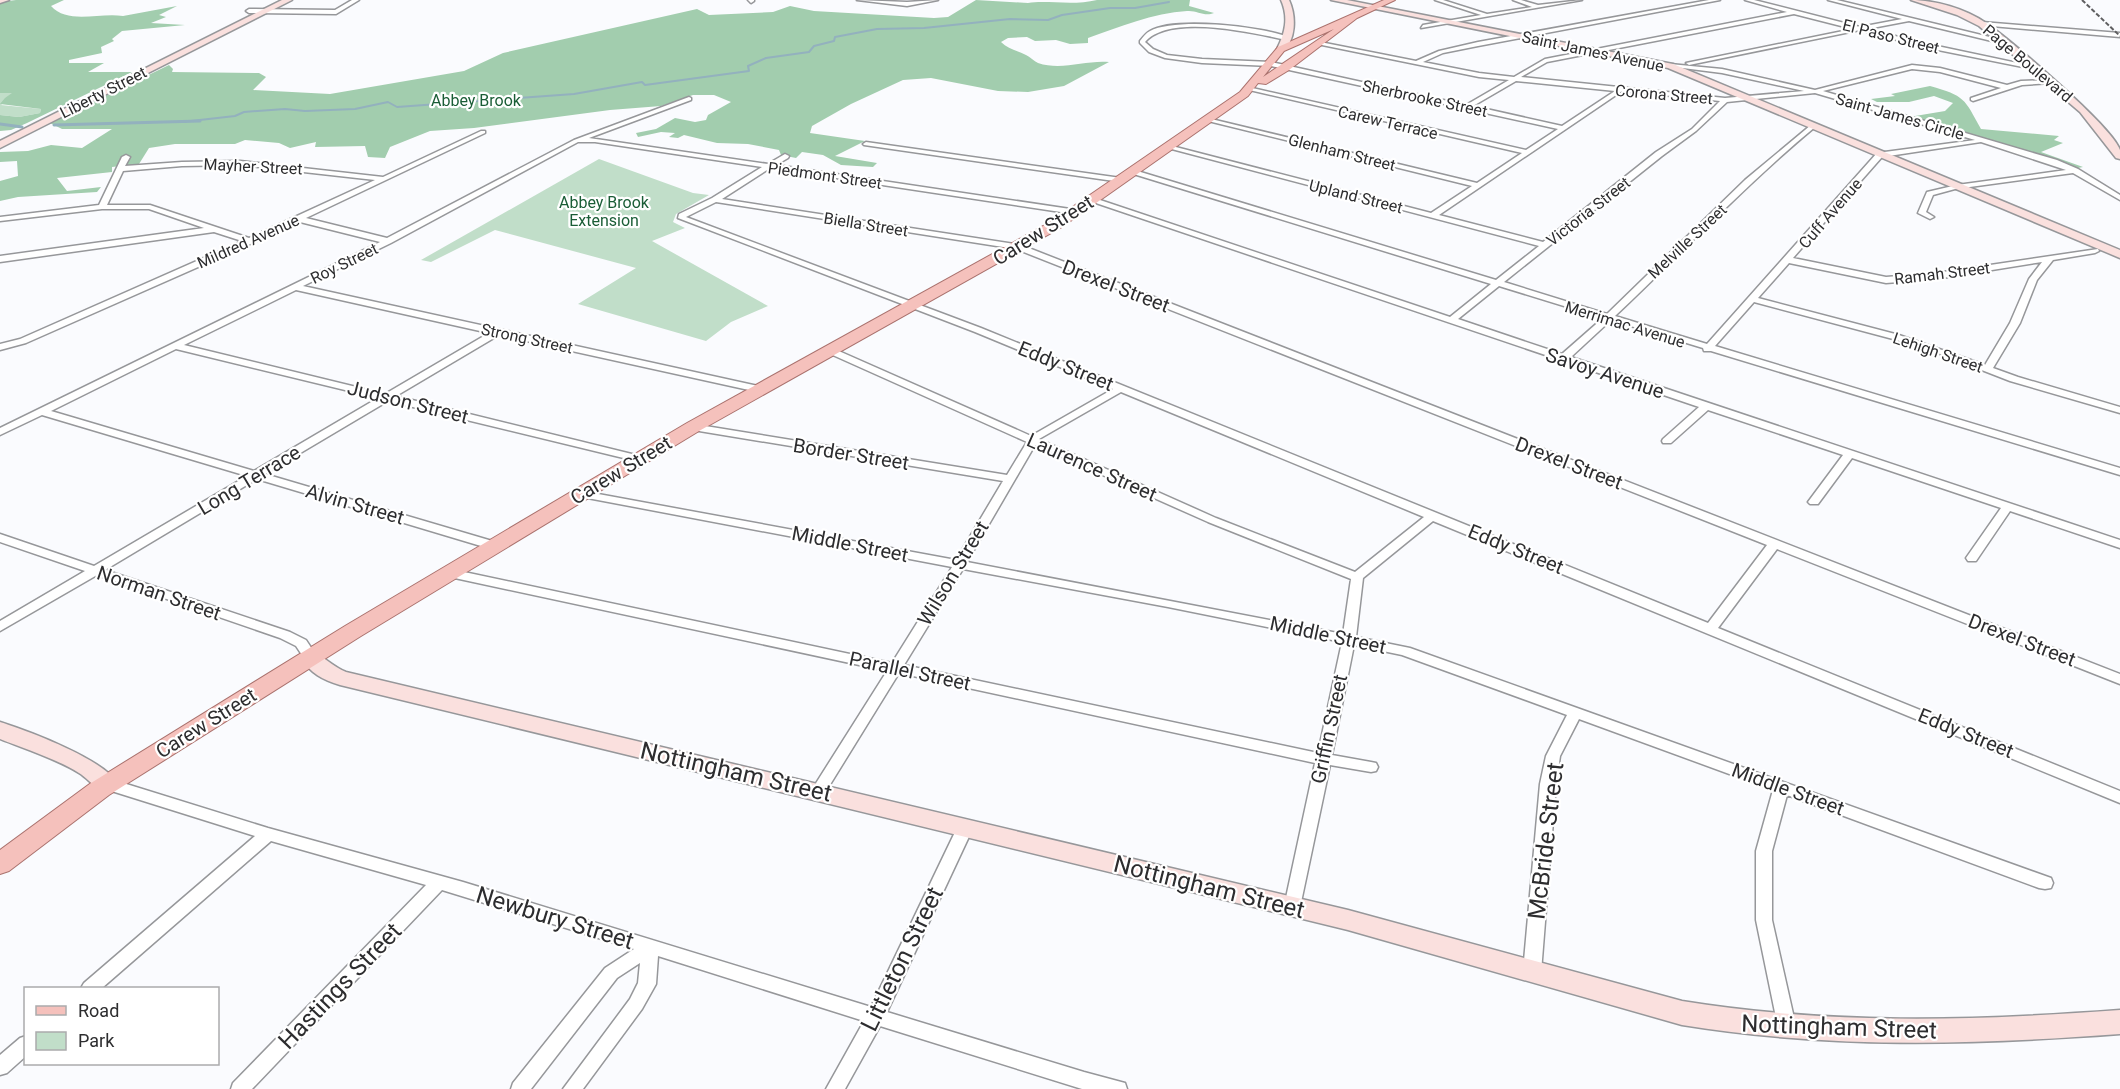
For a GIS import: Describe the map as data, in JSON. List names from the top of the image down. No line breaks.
{"streets":{"main road":["Saint James Avenue","Page Boulevard","Liberty Street","Carew Street","Nottingham Street","Newbury Street"],"street":["El Paso Street","Corona Street","Sherbrooke Street","Saint James Circle","Carew Terrace","Glenham Street","Mayher Street","Piedmont Street","Upland Street","Victoria Street","Cuff Avenue","Biella Street","Mildred Avenue","Melville Street","Roy Street","Ramah Street","Drexel Street","Merrimac Avenue","Strong Street","Lehigh Street","Eddy Street","Savoy Avenue","Judson Street","Border Street","Laurence Street","Long Terrace","Alvin Street","Middle Street","Wilson Street","Norman Street","Parallel Street","Griffin Street","McBride Street","Littleton Street","Hastings Street"]},"crossings":[["El Paso Street","Page Boulevard"],["Saint James Avenue","Corona Street"],["Saint James Avenue","Saint James Circle"],["Saint James Avenue","Cuff Avenue"],["Saint James Avenue","Melville Street"],["Saint James Avenue","Ramah Street"],["Corona Street","Saint James Circle"],["Corona Street","Victoria Street"],["Corona Street","Carew Street"],["Sherbrooke Street","Carew Street"],["Carew Terrace","Carew Street"],["Glenham Street","Carew Street"],["Mayher Street","Mildred Avenue"],["Piedmont Street","Carew Street"],["Piedmont Street","Roy Street"],["Upland Street","Victoria Street"],["Upland Street","Carew Street"],["Victoria Street","Merrimac Avenue"],["Victoria Street","Savoy Avenue"],["Cuff Avenue","Ramah Street"],["Cuff Avenue","Merrimac Avenue"],["Cuff Avenue","Lehigh Street"],["Biella Street","Carew Street"],["Biella Street","Drexel Street"],["Biella Street","Eddy Street"],["Carew Street","Drexel Street"],["Carew Street","Merrimac Avenue"],["Carew Street","Strong Street"],["Carew Street","Eddy Street"],["Carew Street","Savoy Avenue"],["Carew Street","Judson Street"],["Carew Street","Border Street"],["Carew Street","Laurence Street"],["Carew Street","Alvin Street"],["Carew Street","Middle Street"],["Carew Street","Norman Street"],["Carew Street","Parallel Street"],["Carew Street","Nottingham Street"],["Carew Street","Newbury Street"],["Melville Street","Merrimac Avenue"],["Melville Street","Savoy Avenue"],["Roy Street","Strong Street"],["Roy Street","Judson Street"],["Roy Street","Alvin Street"],["Strong Street","Long Terrace"],["Eddy Street","Wilson Street"],["Judson Street","Long Terrace"],["Border Street","Wilson Street"],["Laurence Street","Wilson Street"],["Laurence Street","Griffin Street"],["Long Terrace","Alvin Street"],["Long Terrace","Norman Street"],["Middle Street","Wilson Street"],["Middle Street","Griffin Street"],["Middle Street","McBride Street"],["Wilson Street","Parallel Street"],["Wilson Street","Nottingham Street"],["Norman Street","Nottingham Street"],["Parallel Street","Griffin Street"],["Griffin Street","Nottingham Street"],["Nottingham Street","McBride Street"],["Nottingham Street","Littleton Street"],["Newbury Street","Littleton Street"],["Newbury Street","Hastings Street"]],"parks":["Abbey Brook","Abbey Brook Extension"],"legend":["Road","Park"]}
